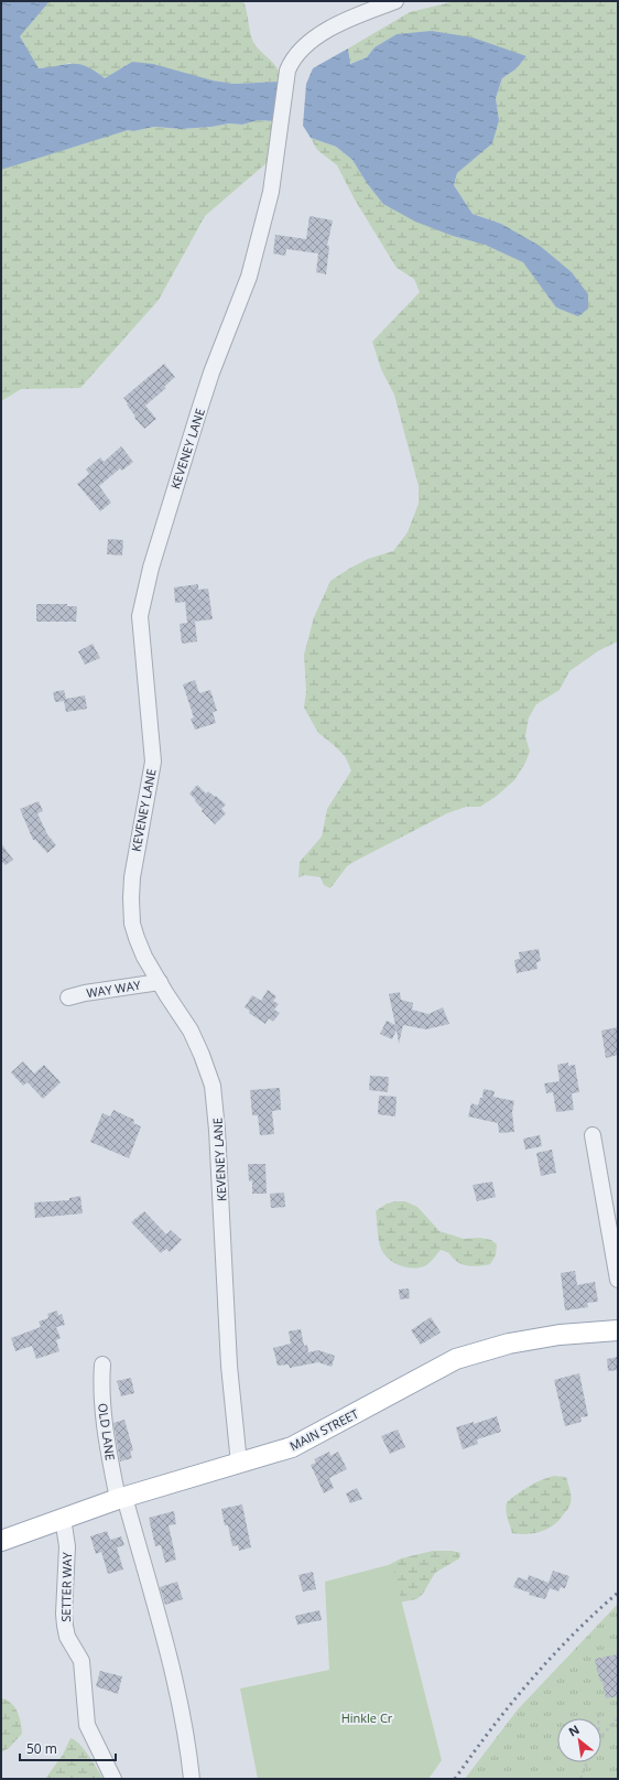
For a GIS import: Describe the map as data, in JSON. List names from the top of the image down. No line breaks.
{"streets":{"main road":["MAIN STREET"],"street":["KEVENEY LANE","WAY WAY","OLD LANE","SETTER WAY"]},"crossings":[["KEVENEY LANE","WAY WAY"],["KEVENEY LANE","MAIN STREET"],["MAIN STREET","OLD LANE"],["MAIN STREET","SETTER WAY"]],"parks":["Hinkle Cr"],"scale_bar":"50 m","north":"top left"}
